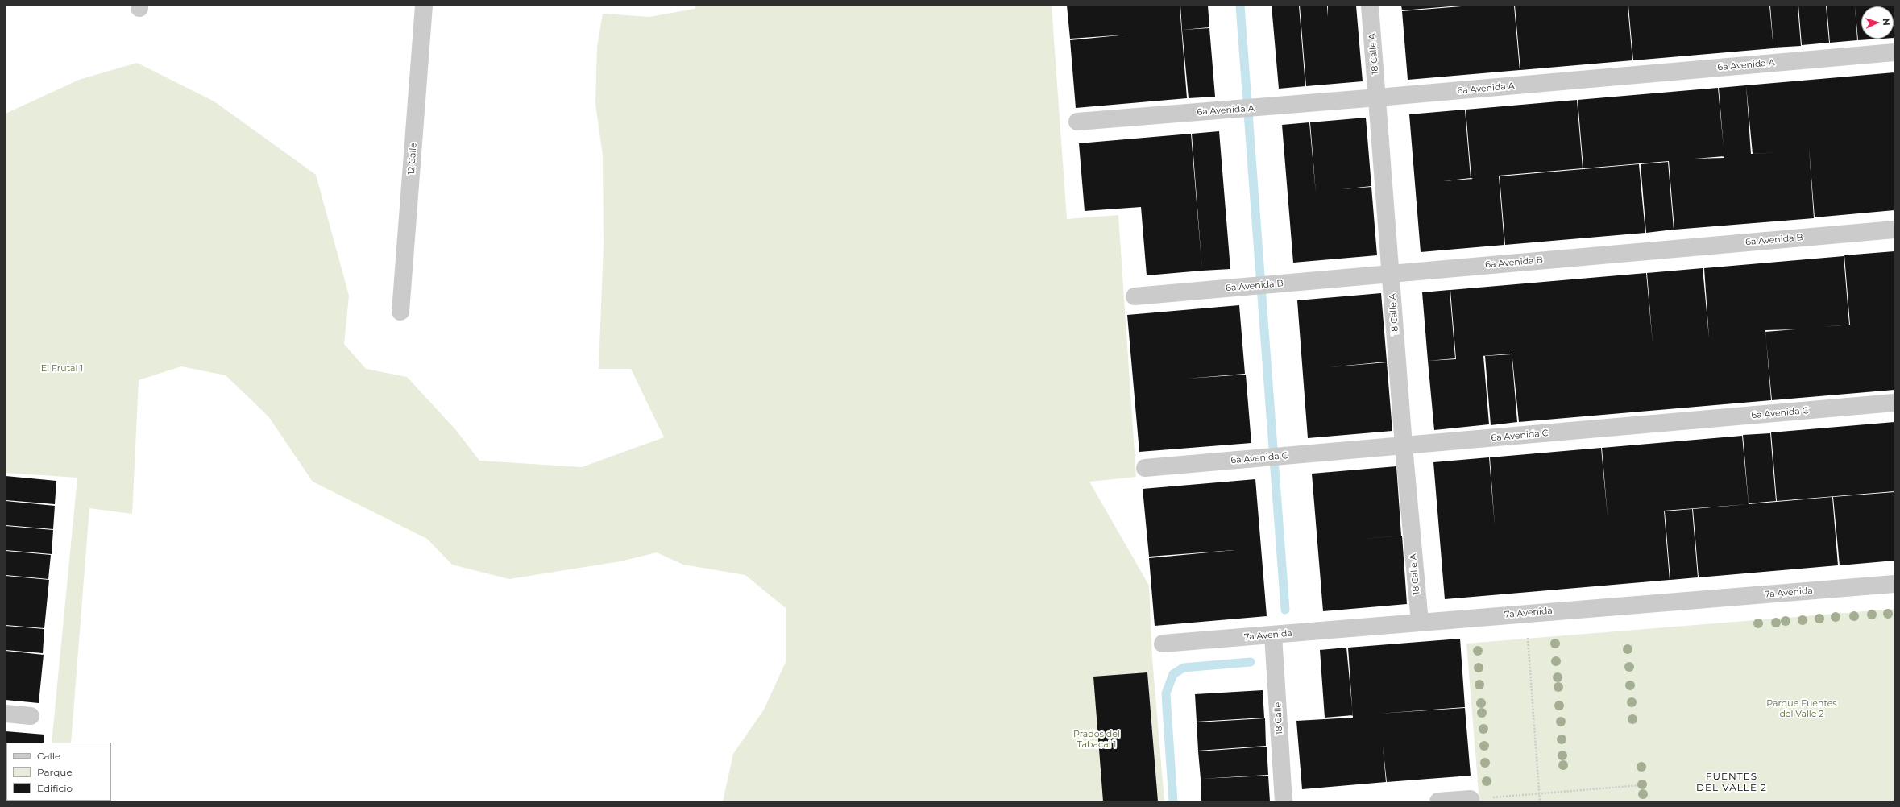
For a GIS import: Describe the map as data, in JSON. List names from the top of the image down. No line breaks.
{"streets":{"street":["18 Calle A","6a Avenida A","12 Calle","6a Avenida B","6a Avenida C","7a Avenida","18 Calle"]},"crossings":[["18 Calle A","6a Avenida A"],["18 Calle A","6a Avenida B"],["18 Calle A","6a Avenida C"],["18 Calle A","7a Avenida"],["7a Avenida","18 Calle"]],"districts":["FUENTES DEL VALLE 2"],"parks":["El Frutal 1","Parque Fuentes del Valle 2","Prados del Tabacal 1"],"legend":["Calle","Parque","Edificio"],"north":"right"}
